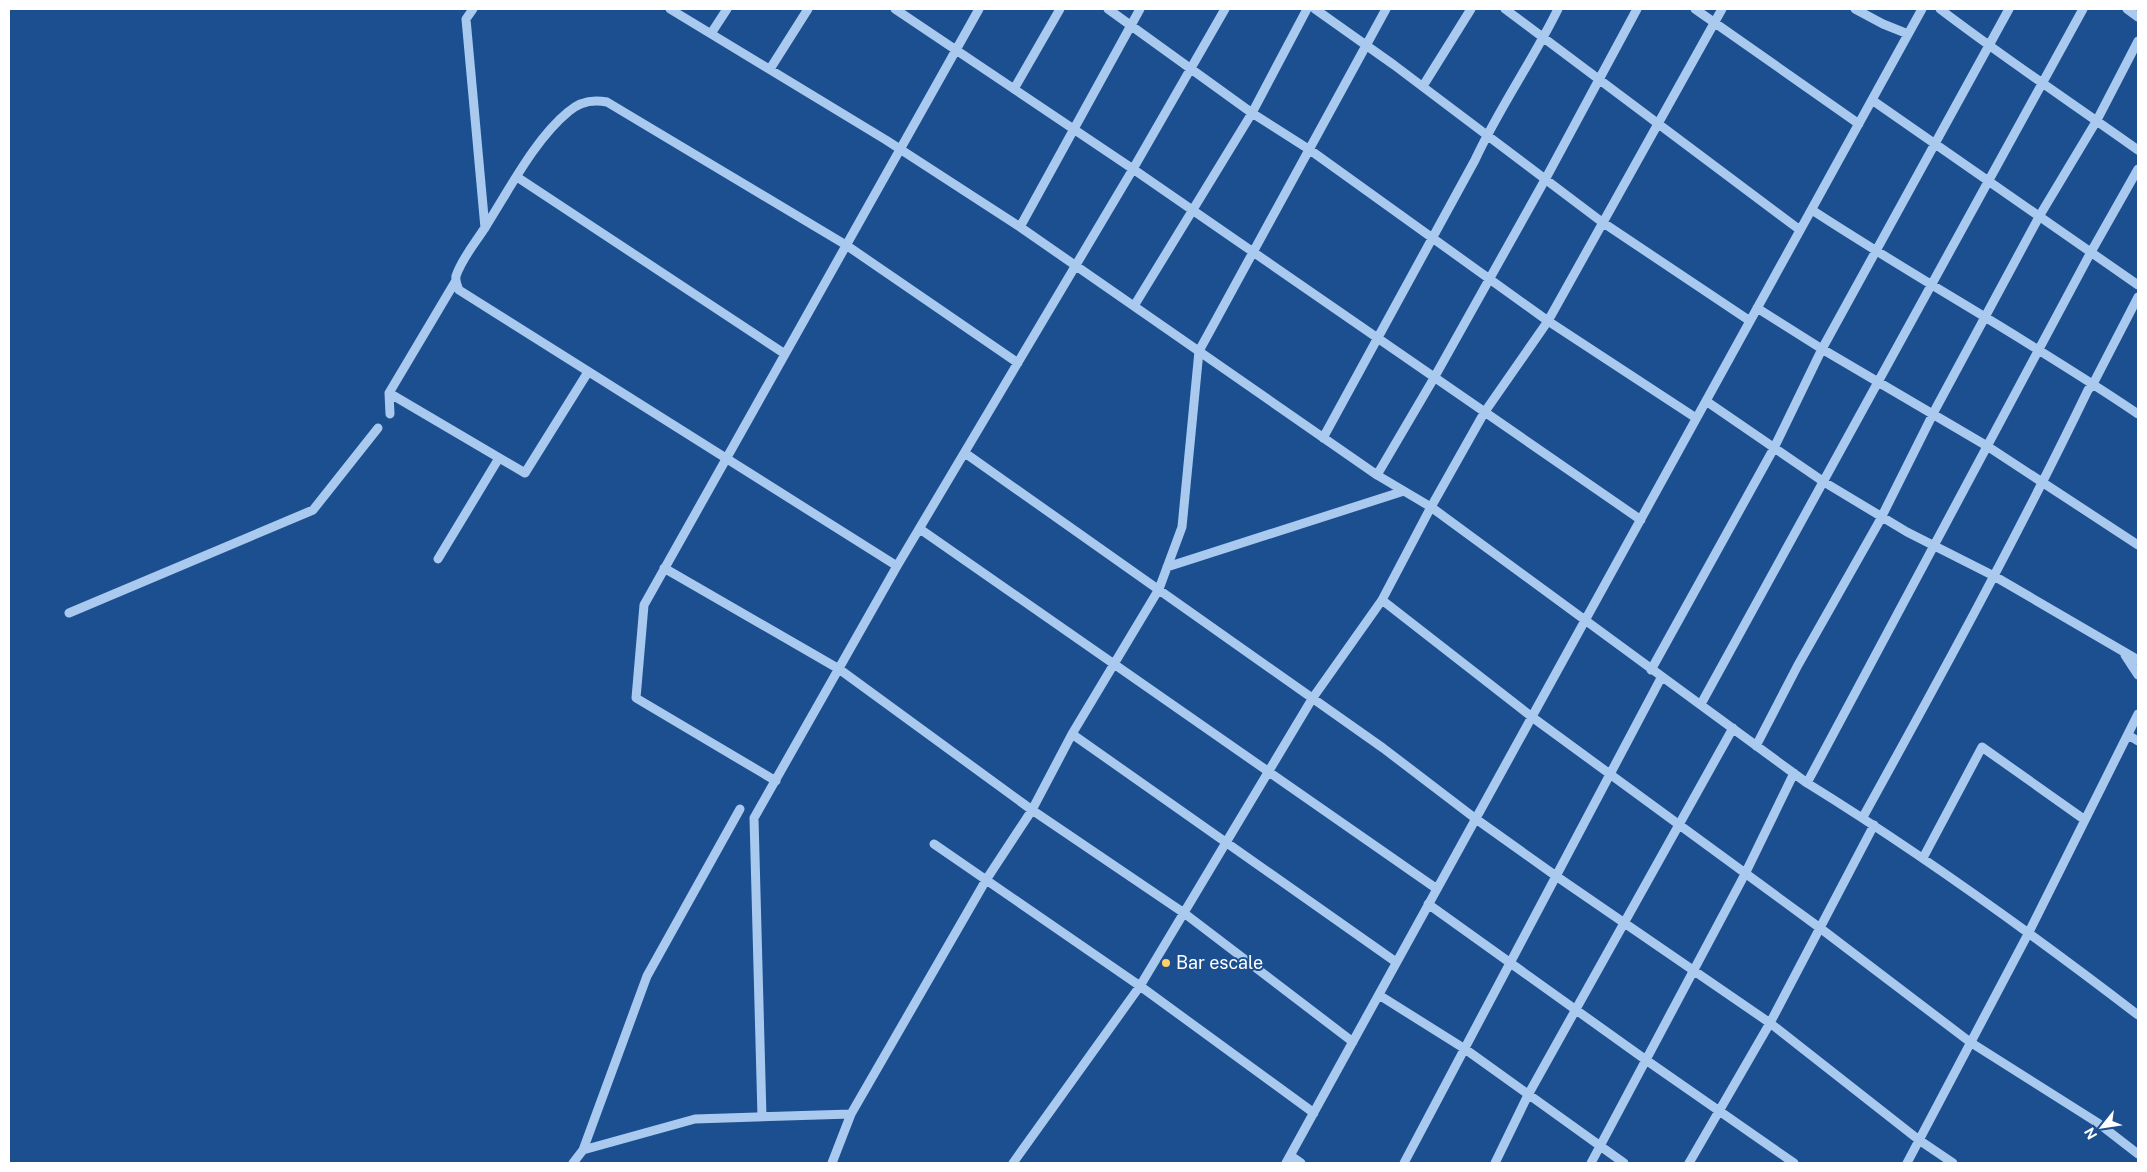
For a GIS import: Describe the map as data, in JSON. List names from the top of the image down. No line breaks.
{"places":["Bar escale"],"north":"bottom left"}
